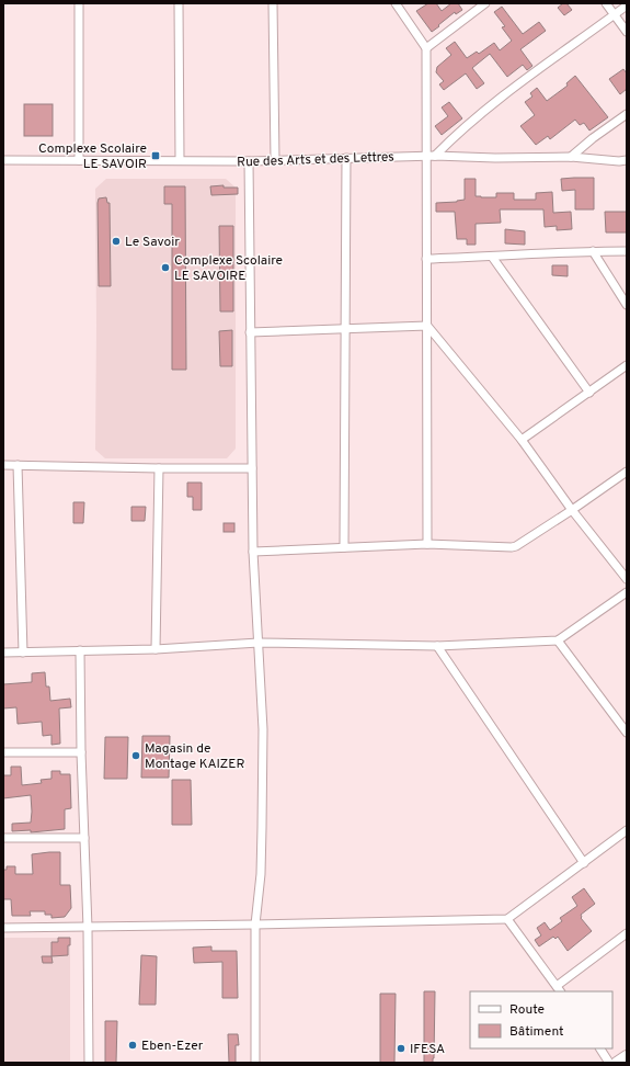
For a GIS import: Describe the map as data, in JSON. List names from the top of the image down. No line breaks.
{"streets":{"street":["Rue des Arts et des Lettres"]},"places":{"transit":["Complexe Scolaire LE SAVOIR"],"other":["Le Savoir","Complexe Scolaire LE SAVOIRE","Magasin de Montage KAIZER","Eben-Ezer","IFESA"]},"legend":["Route","Bâtiment"]}
